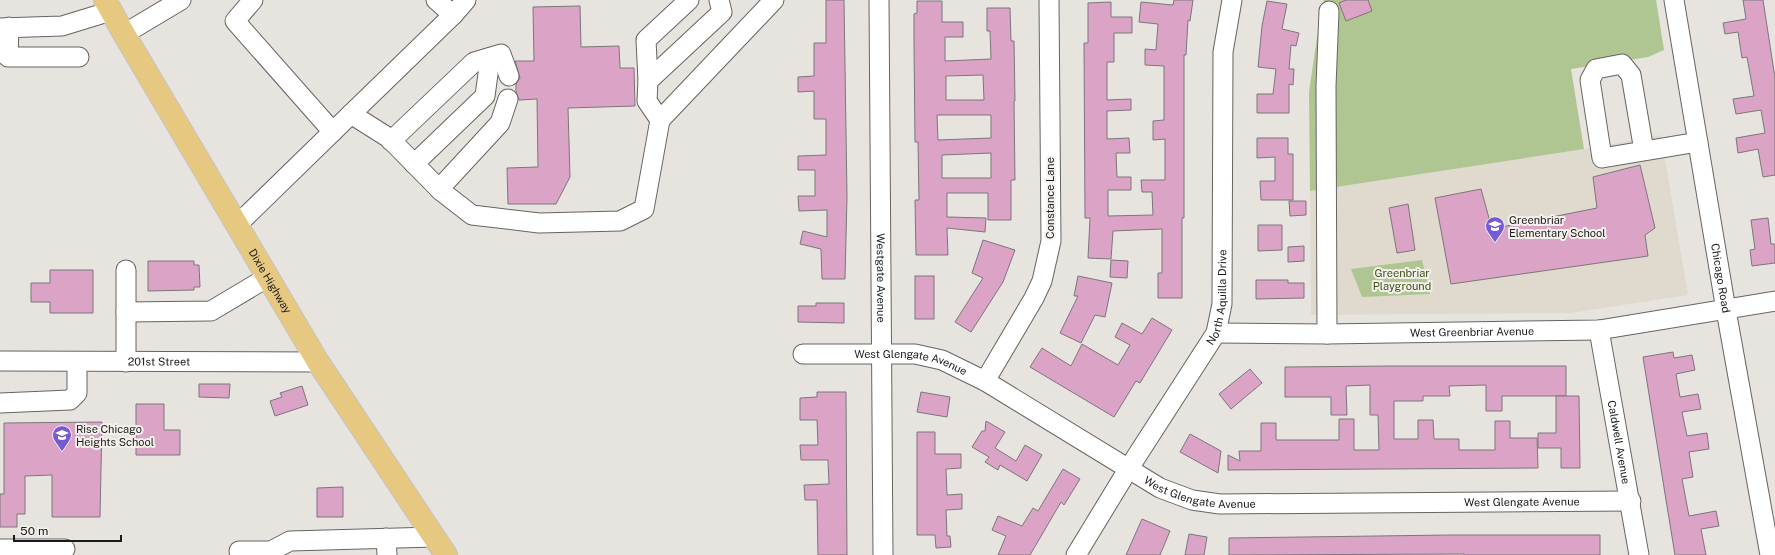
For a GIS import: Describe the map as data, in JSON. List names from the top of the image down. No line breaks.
{"streets":{"main road":["Dixie Highway"],"street":["Constance Lane","Westgate Avenue","Chicago Road","North Aquilla Drive","West Greenbriar Avenue","201st Street","West Glengate Avenue","Caldwell Avenue"]},"crossings":[["Constance Lane","West Glengate Avenue"],["Westgate Avenue","West Glengate Avenue"],["Chicago Road","West Greenbriar Avenue"],["Dixie Highway","201st Street"],["North Aquilla Drive","West Greenbriar Avenue"],["North Aquilla Drive","West Glengate Avenue"],["West Greenbriar Avenue","Caldwell Avenue"],["West Glengate Avenue","Caldwell Avenue"]],"parks":["Greenbriar Playground"],"places":{"school or university":["Greenbriar Elementary School","Rise Chicago Heights School"]},"scale_bar":"50 m"}
